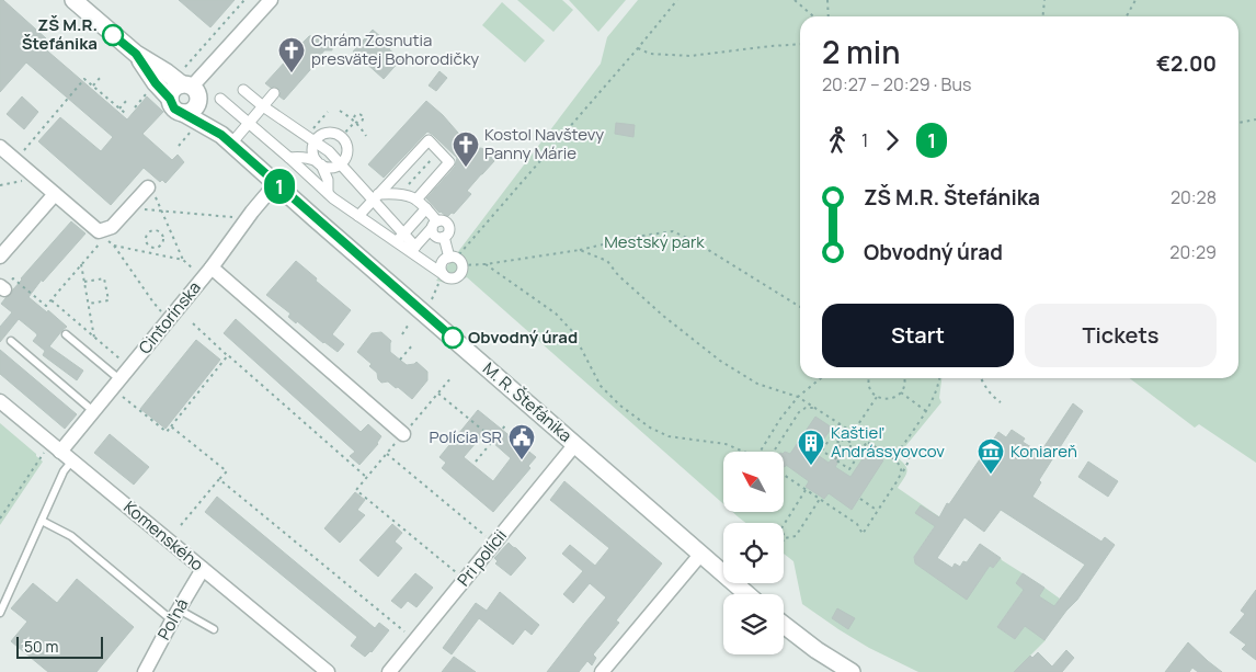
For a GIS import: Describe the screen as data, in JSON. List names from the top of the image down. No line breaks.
{"streets":{"street":["Cintorínska","M. R. Štefánika","Komenského","Pri polícii","Poľná"]},"crossings":[["Cintorínska","M. R. Štefánika"],["Cintorínska","Komenského"],["M. R. Štefánika","Pri polícii"],["Komenského","Poľná"]],"parks":["Mestský park"],"places":{"other":["ZŠ M.R. Štefánika","Obvodný úrad"],"church":["Chrám Zosnutia presvätej Bohorodičky","Kostol Navštevy Panny Márie"],"public building":["Polícia SR"],"building":["Kaštieľ Andrássyovcov"],"museum":["Koniareň"]},"lines":["bus line 1"],"scale_bar":"50 m","north":"top left","page":{"on_map":"1","heading":["2 min","20:27 – 20:29 · Bus","€2.00"],"legs":["1","1"],"list":[{"name":"ZŠ M.R. Štefánika","value":"20:28"},{"name":"Obvodný úrad","value":"20:29"}],"buttons":["Start","Tickets"],"scale":"50 m"}}
